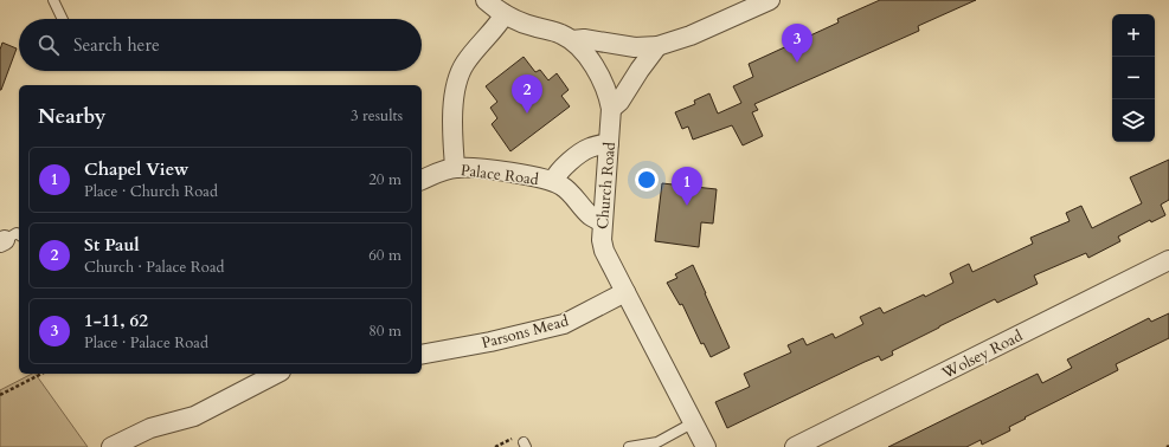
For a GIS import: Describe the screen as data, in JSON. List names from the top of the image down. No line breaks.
{"streets":{"street":["Palace Road","Church Road","Parsons Mead","Wolsey Road"]},"crossings":[["Palace Road","Church Road"],["Church Road","Parsons Mead"]],"page":{"map_buttons":["+","−"],"search":"Search here","pins":["3","2","1"],"heading":["Nearby","3 results"],"list":[{"mark":"1","name":"Chapel View","note":"Place · Church Road","value":"20 m"},{"mark":"2","name":"St Paul","note":"Church · Palace Road","value":"60 m"},{"mark":"3","name":"1-11, 62","note":"Place · Palace Road","value":"80 m"}]}}
